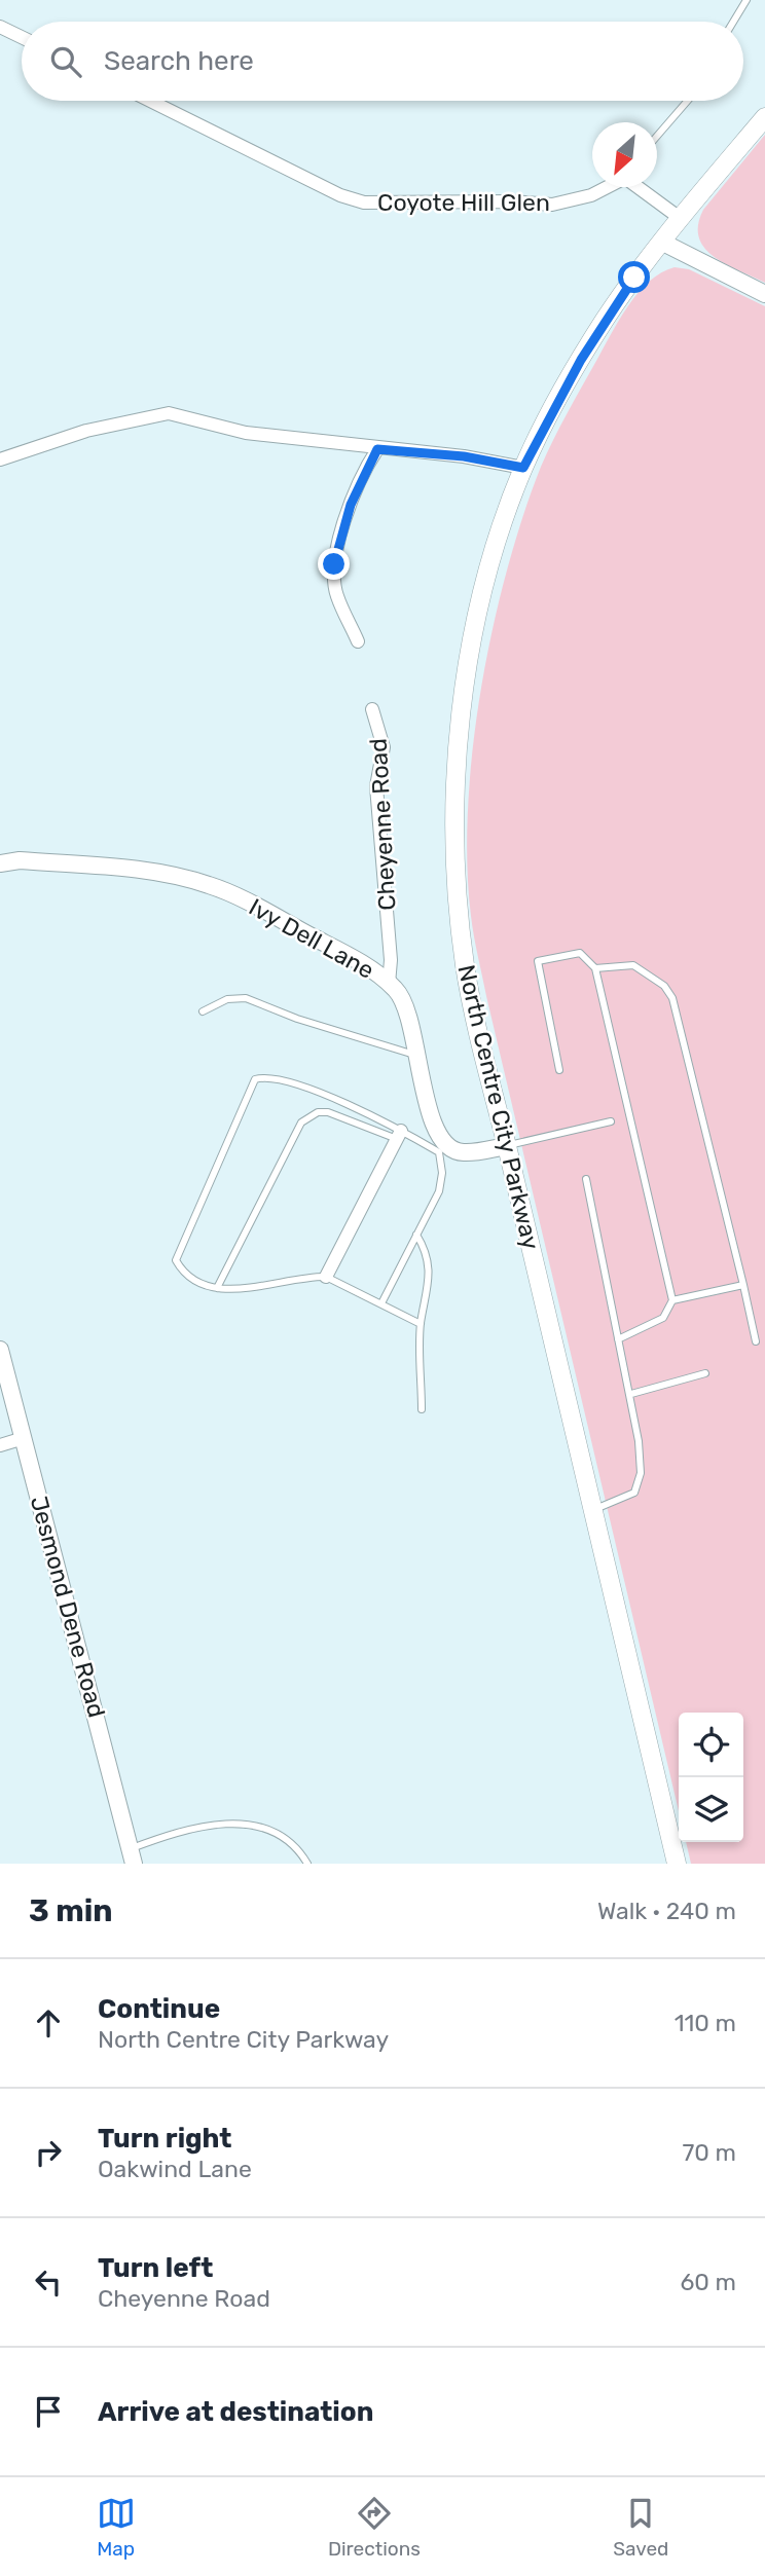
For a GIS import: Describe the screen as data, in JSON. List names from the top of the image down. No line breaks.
{"streets":{"main road":["North Centre City Parkway"],"street":["Coyote Hill Glen","Cheyenne Road","Ivy Dell Lane","Jesmond Dene Road"]},"crossings":[["Coyote Hill Glen","North Centre City Parkway"],["Cheyenne Road","Ivy Dell Lane"]],"north":"bottom left","page":{"search":"Search here","heading":["3 min","Walk · 240 m"],"list":[["Continue","North Centre City Parkway","110 m"],["Turn right","Oakwind Lane","70 m"],["Turn left","Cheyenne Road","60 m"],"Arrive at destination"],"nav":["Map","Directions","Saved"]}}
